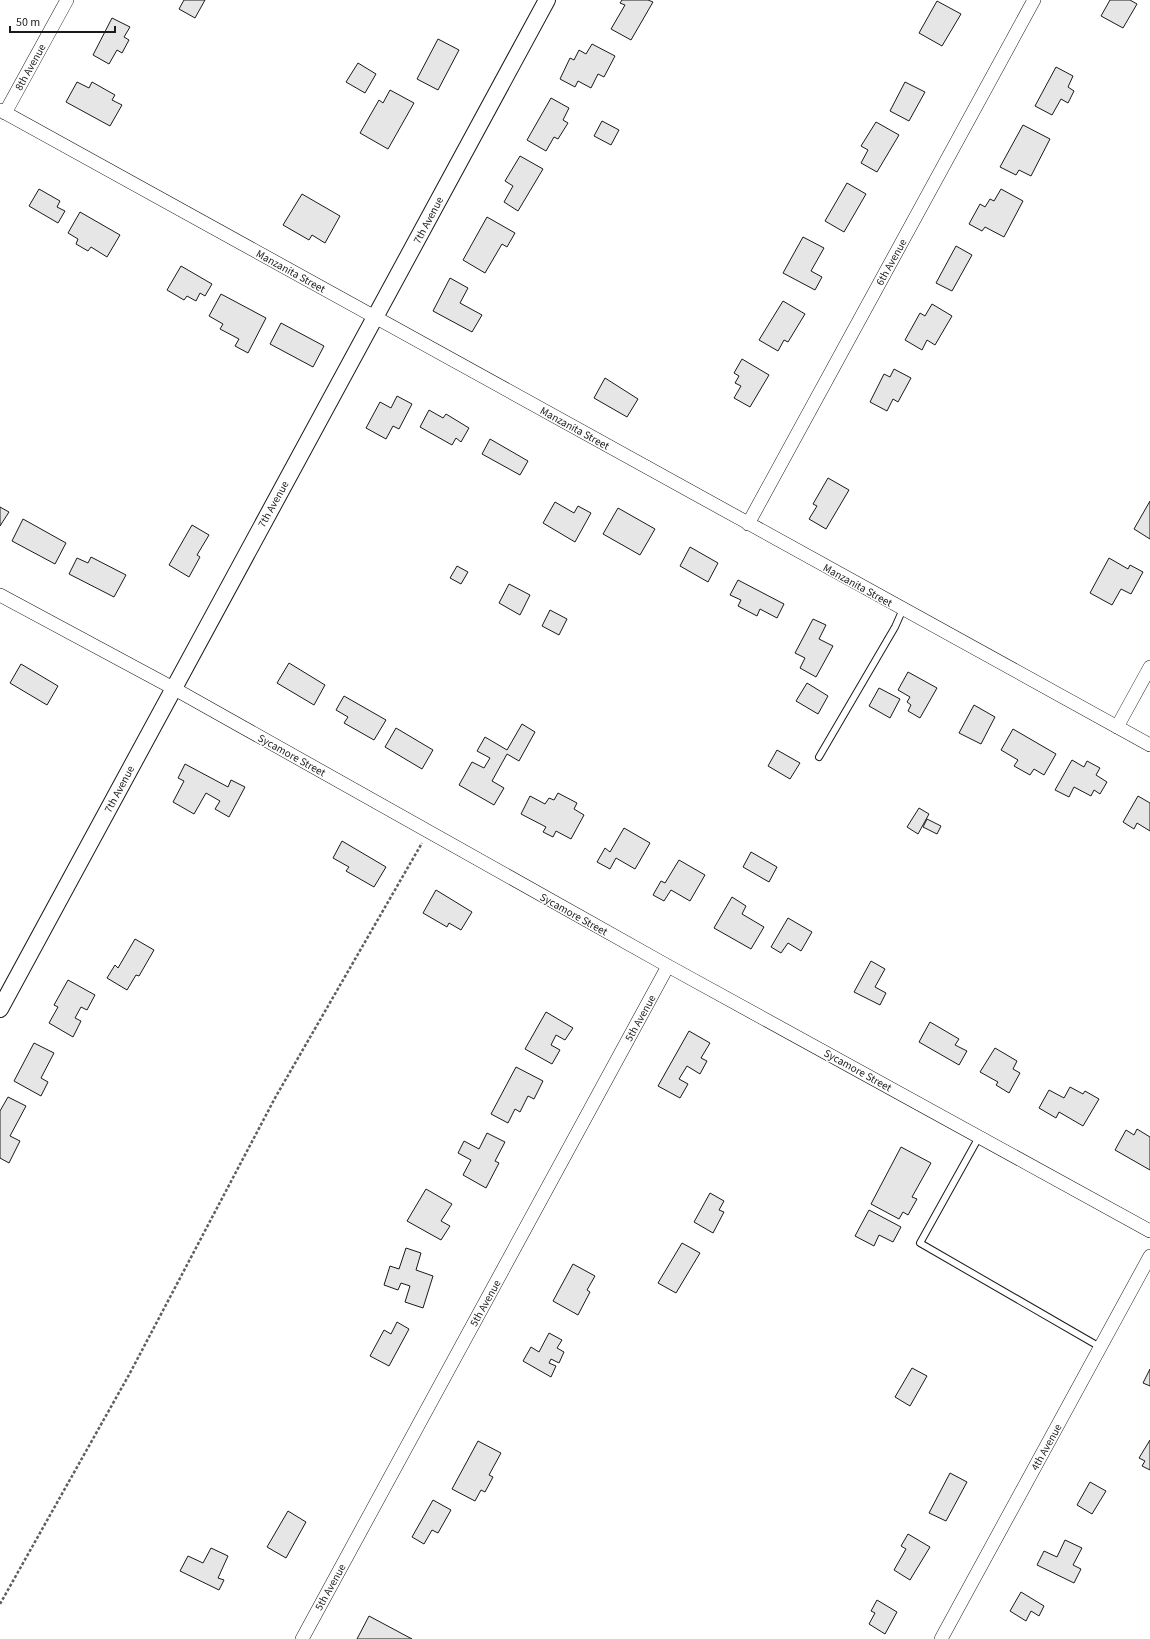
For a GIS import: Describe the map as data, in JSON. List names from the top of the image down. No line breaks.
{"streets":{"street":["8th Avenue","7th Avenue","6th Avenue","Manzanita Street","Sycamore Street","5th Avenue","4th Avenue"]},"crossings":[["8th Avenue","Manzanita Street"],["7th Avenue","Manzanita Street"],["7th Avenue","Sycamore Street"],["6th Avenue","Manzanita Street"],["Sycamore Street","5th Avenue"]],"scale_bar":"50 m"}
